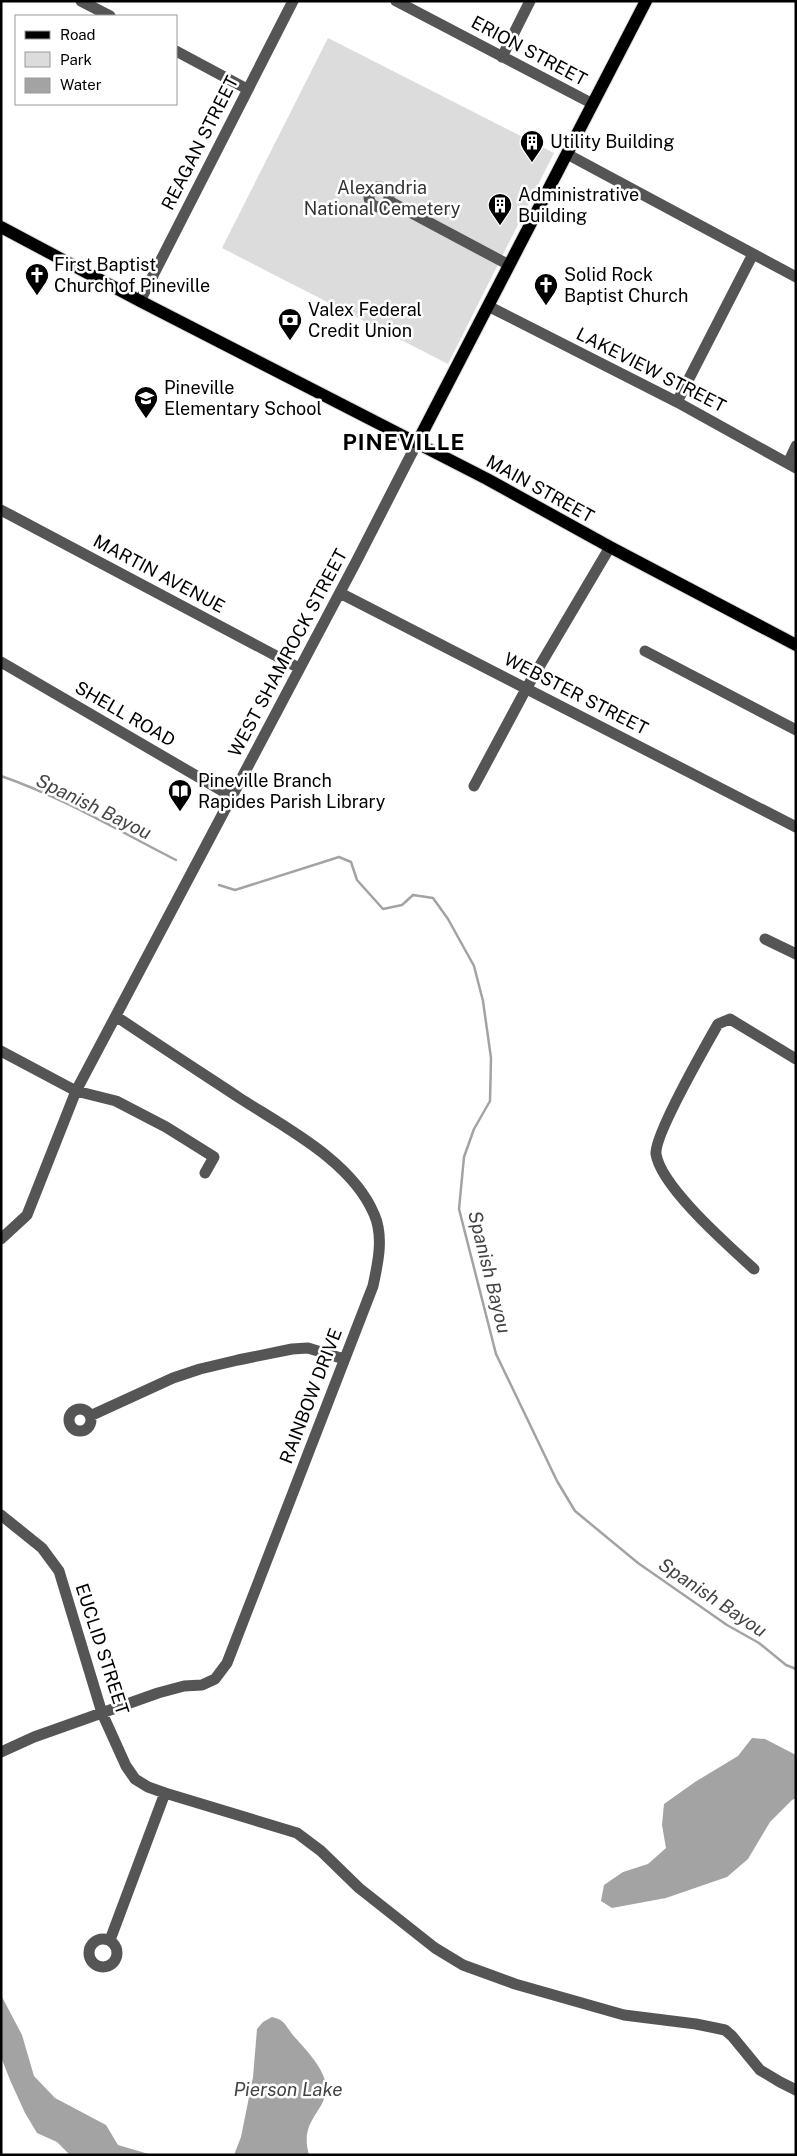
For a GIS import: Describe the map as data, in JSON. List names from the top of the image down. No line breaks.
{"streets":{"main road":["MAIN STREET"],"street":["ERION STREET","REAGAN STREET","LAKEVIEW STREET","MARTIN AVENUE","WEST SHAMROCK STREET","WEBSTER STREET","SHELL ROAD","RAINBOW DRIVE","EUCLID STREET"]},"crossings":[["REAGAN STREET","MAIN STREET"],["MAIN STREET","WEST SHAMROCK STREET"],["MARTIN AVENUE","WEST SHAMROCK STREET"],["WEST SHAMROCK STREET","WEBSTER STREET"],["WEST SHAMROCK STREET","SHELL ROAD"],["WEST SHAMROCK STREET","RAINBOW DRIVE"],["RAINBOW DRIVE","EUCLID STREET"]],"districts":["PINEVILLE"],"water":["Spanish Bayou","Pierson Lake"],"parks":["Alexandria National Cemetery"],"places":{"building":["Utility Building","Administrative Building"],"church":["First Baptist Church of Pineville","Solid Rock Baptist Church"],"bank":["Valex Federal Credit Union"],"school or university":["Pineville Elementary School"],"library":["Pineville Branch Rapides Parish Library"]},"legend":["Road","Park","Water"]}
